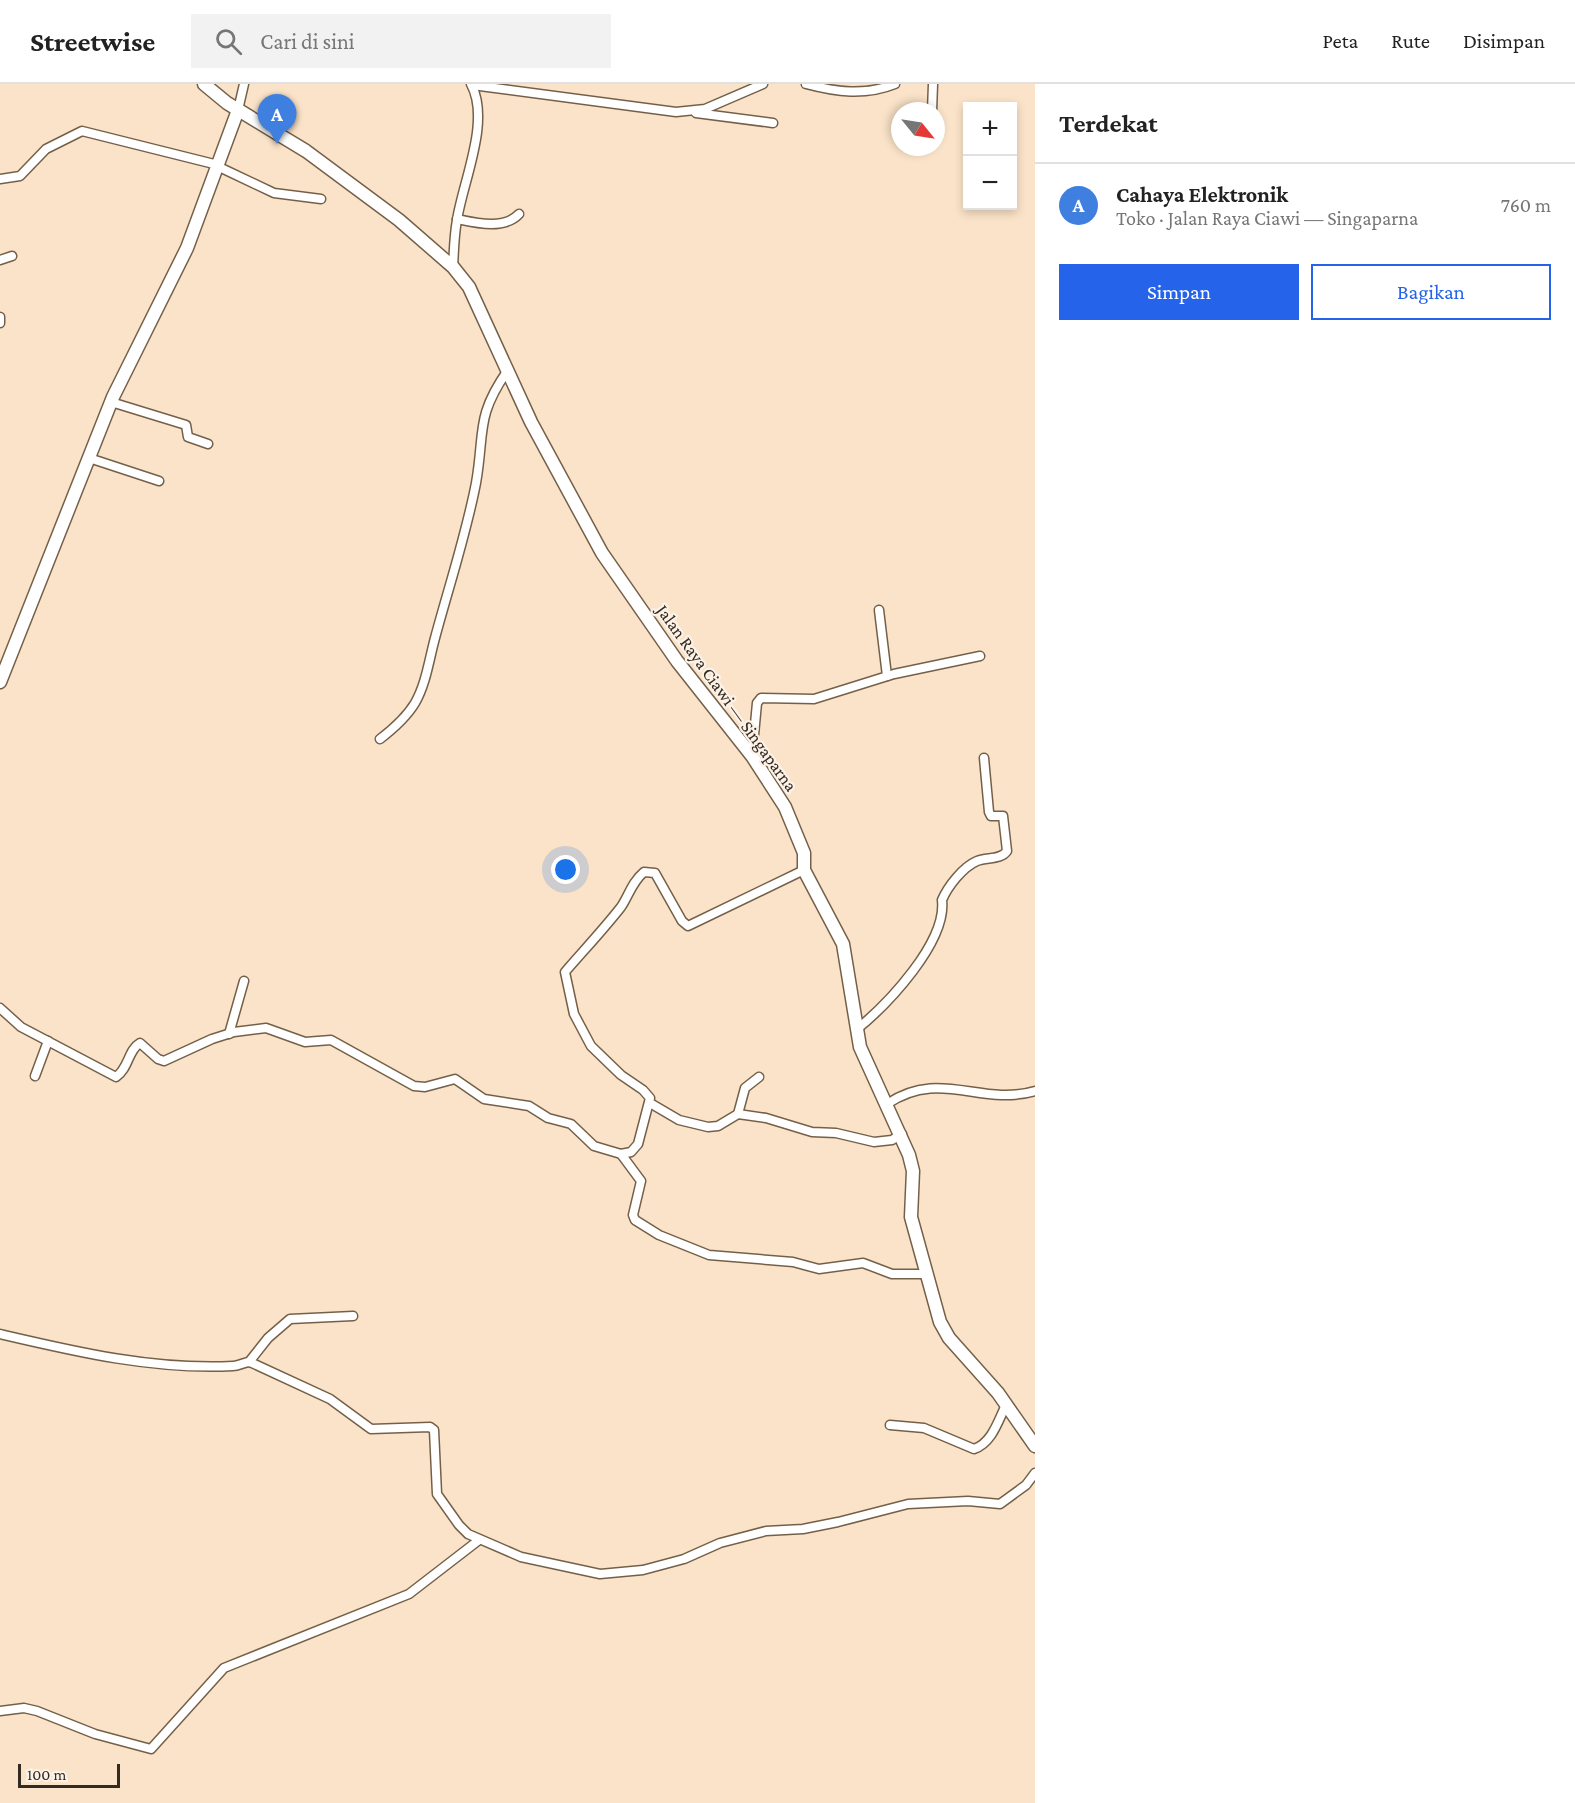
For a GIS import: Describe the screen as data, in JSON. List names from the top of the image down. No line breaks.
{"streets":{"main road":["Jalan Raya Ciawi — Singaparna"]},"scale_bar":"100 m","north":"bottom right","page":{"header":"Streetwise","search":"Cari di sini","nav":["Peta","Rute","Disimpan"],"heading":"Terdekat","pins":"A","map_buttons":["+","−"],"list":[{"mark":"A","name":"Cahaya Elektronik","note":"Toko · Jalan Raya Ciawi — Singaparna","value":"760 m"}],"buttons":["Simpan","Bagikan"],"scale":"100 m"}}
